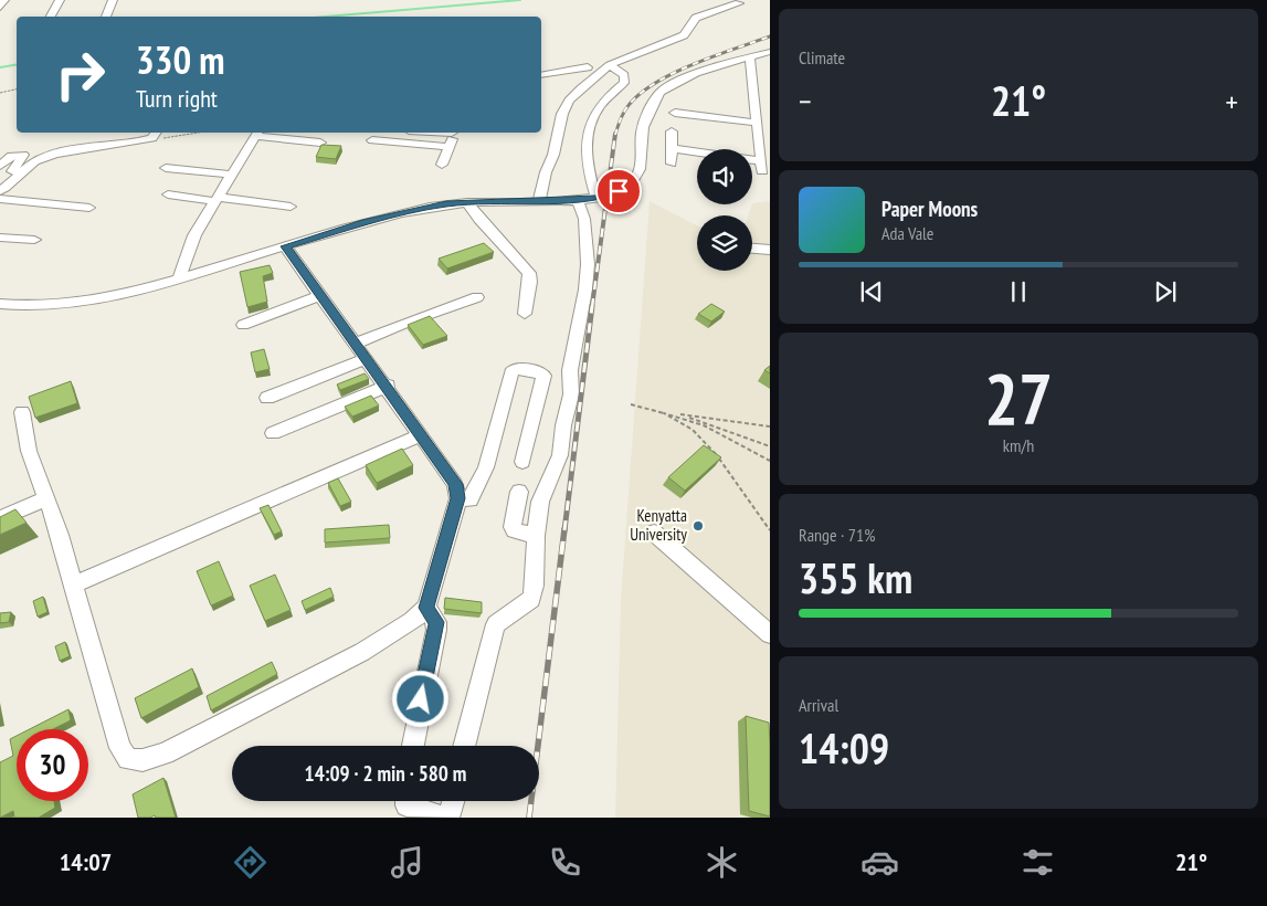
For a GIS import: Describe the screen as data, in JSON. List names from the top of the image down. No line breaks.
{"places":["Kenyatta University"],"page":{"tile":["Climate",["27","km/h"],["Range · 71%","355 km"],["Arrival","14:09"]],"turn":["330 m","Turn right"],"heat":["−","21°","+"],"song":["Paper Moons","Ada Vale"],"limit":"30","trip":"14:09 · 2 min · 580 m","tabs":["14:07","21°"]}}
